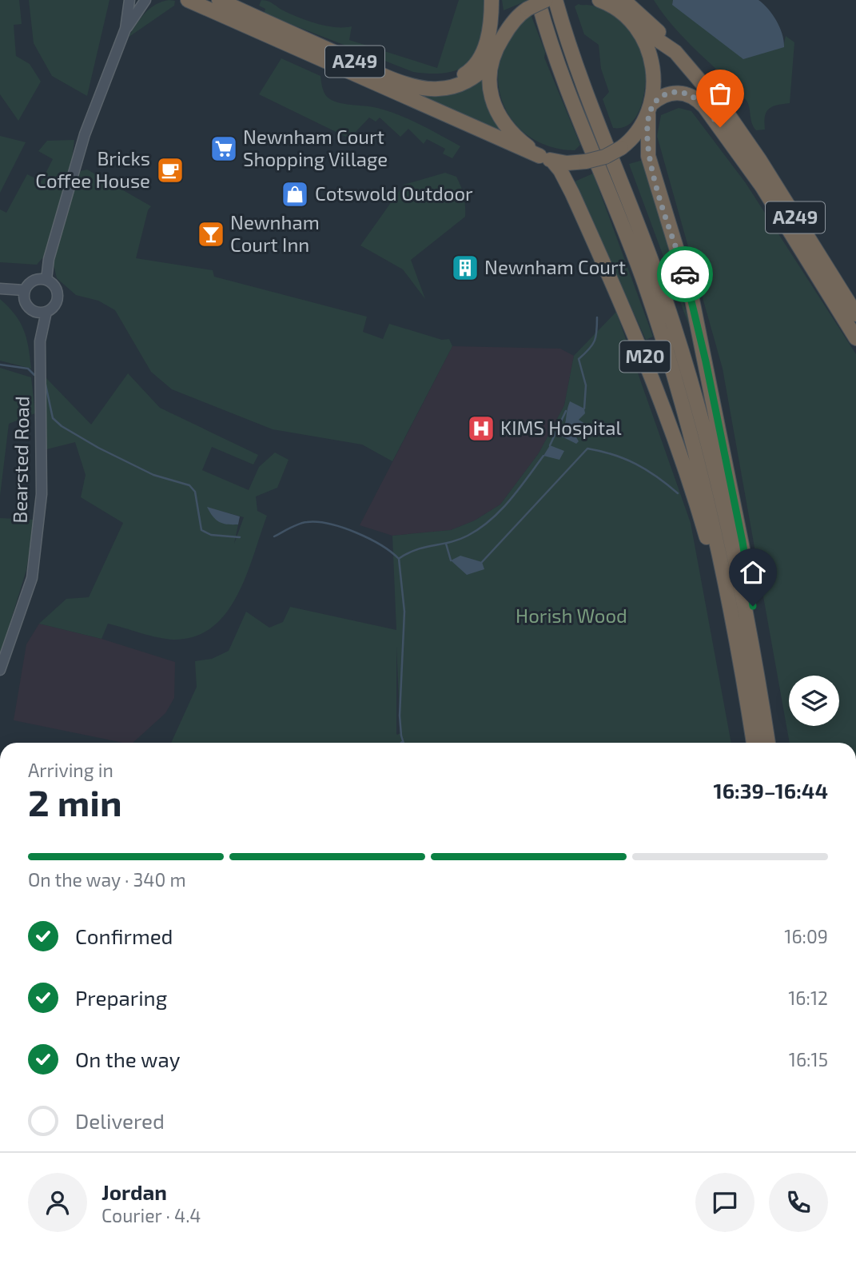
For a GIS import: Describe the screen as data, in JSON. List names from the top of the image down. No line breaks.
{"streets":{"highway":["A249","M20"],"street":["Bearsted Road"]},"crossings":[["A249","M20"]],"parks":["Horish Wood"],"places":{"supermarket":["Newnham Court Shopping Village"],"cafe":["Bricks Coffee House"],"shop":["Cotswold Outdoor"],"bar":["Newnham Court Inn"],"building":["Newnham Court"],"hospital":["KIMS Hospital"]},"page":{"heading":["2 min","Arriving in","16:39–16:44"],"panel":["Jordan","Courier · 4.4"],"bar":"On the way · 340 m","list":[["Confirmed","16:09"],["Preparing","16:12"],["On the way","16:15"],"Delivered"]}}
